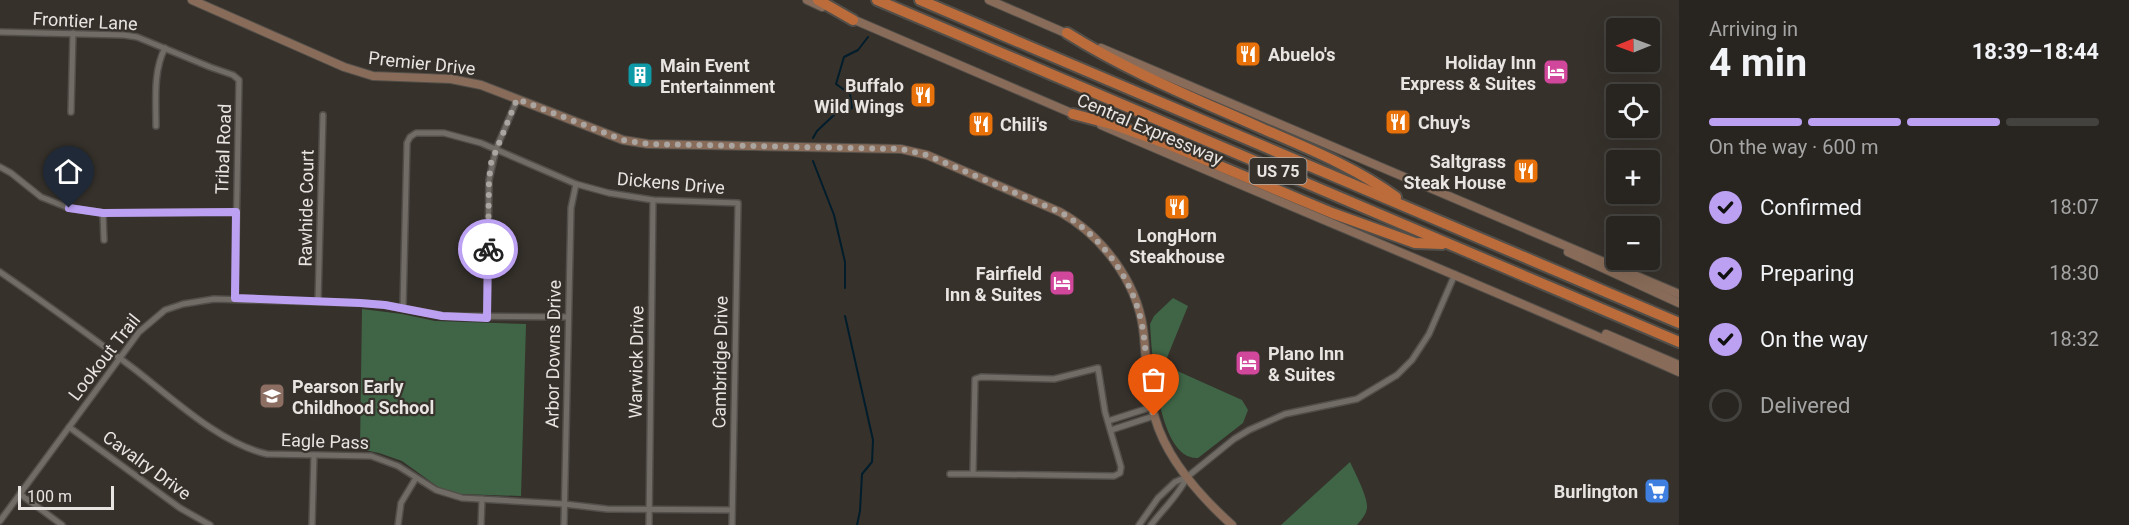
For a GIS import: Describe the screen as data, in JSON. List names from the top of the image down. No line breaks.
{"streets":{"highway":["Central Expressway","US 75"],"main road":["Premier Drive"],"street":["Frontier Lane","Tribal Road","Dickens Drive","Rawhide Court","Arbor Downs Drive","Lookout Trail","Warwick Drive","Cambridge Drive","Eagle Pass","Cavalry Drive"]},"crossings":[["Frontier Lane","Tribal Road"],["Tribal Road","Lookout Trail"],["Dickens Drive","Arbor Downs Drive"],["Dickens Drive","Lookout Trail"],["Dickens Drive","Warwick Drive"],["Dickens Drive","Cambridge Drive"],["Rawhide Court","Lookout Trail"],["Arbor Downs Drive","Lookout Trail"],["Arbor Downs Drive","Eagle Pass"],["Lookout Trail","Eagle Pass"],["Lookout Trail","Cavalry Drive"],["Warwick Drive","Eagle Pass"],["Cambridge Drive","Eagle Pass"]],"places":{"restaurant":["Abuelo's","Buffalo Wild Wings","Chuy's","Chili's","Saltgrass Steak House","LongHorn Steakhouse"],"hotel":["Holiday Inn Express & Suites","Fairfield Inn & Suites","Plano Inn & Suites"],"building":["Main Event Entertainment"],"school or university":["Pearson Early Childhood School"],"supermarket":["Burlington"]},"scale_bar":"100 m","north":"left","page":{"heading":["4 min","Arriving in","18:39–18:44"],"map_buttons":["+","−"],"bar":"On the way · 600 m","list":[["Confirmed","18:07"],["Preparing","18:30"],["On the way","18:32"],"Delivered"],"scale":"100 m"}}
